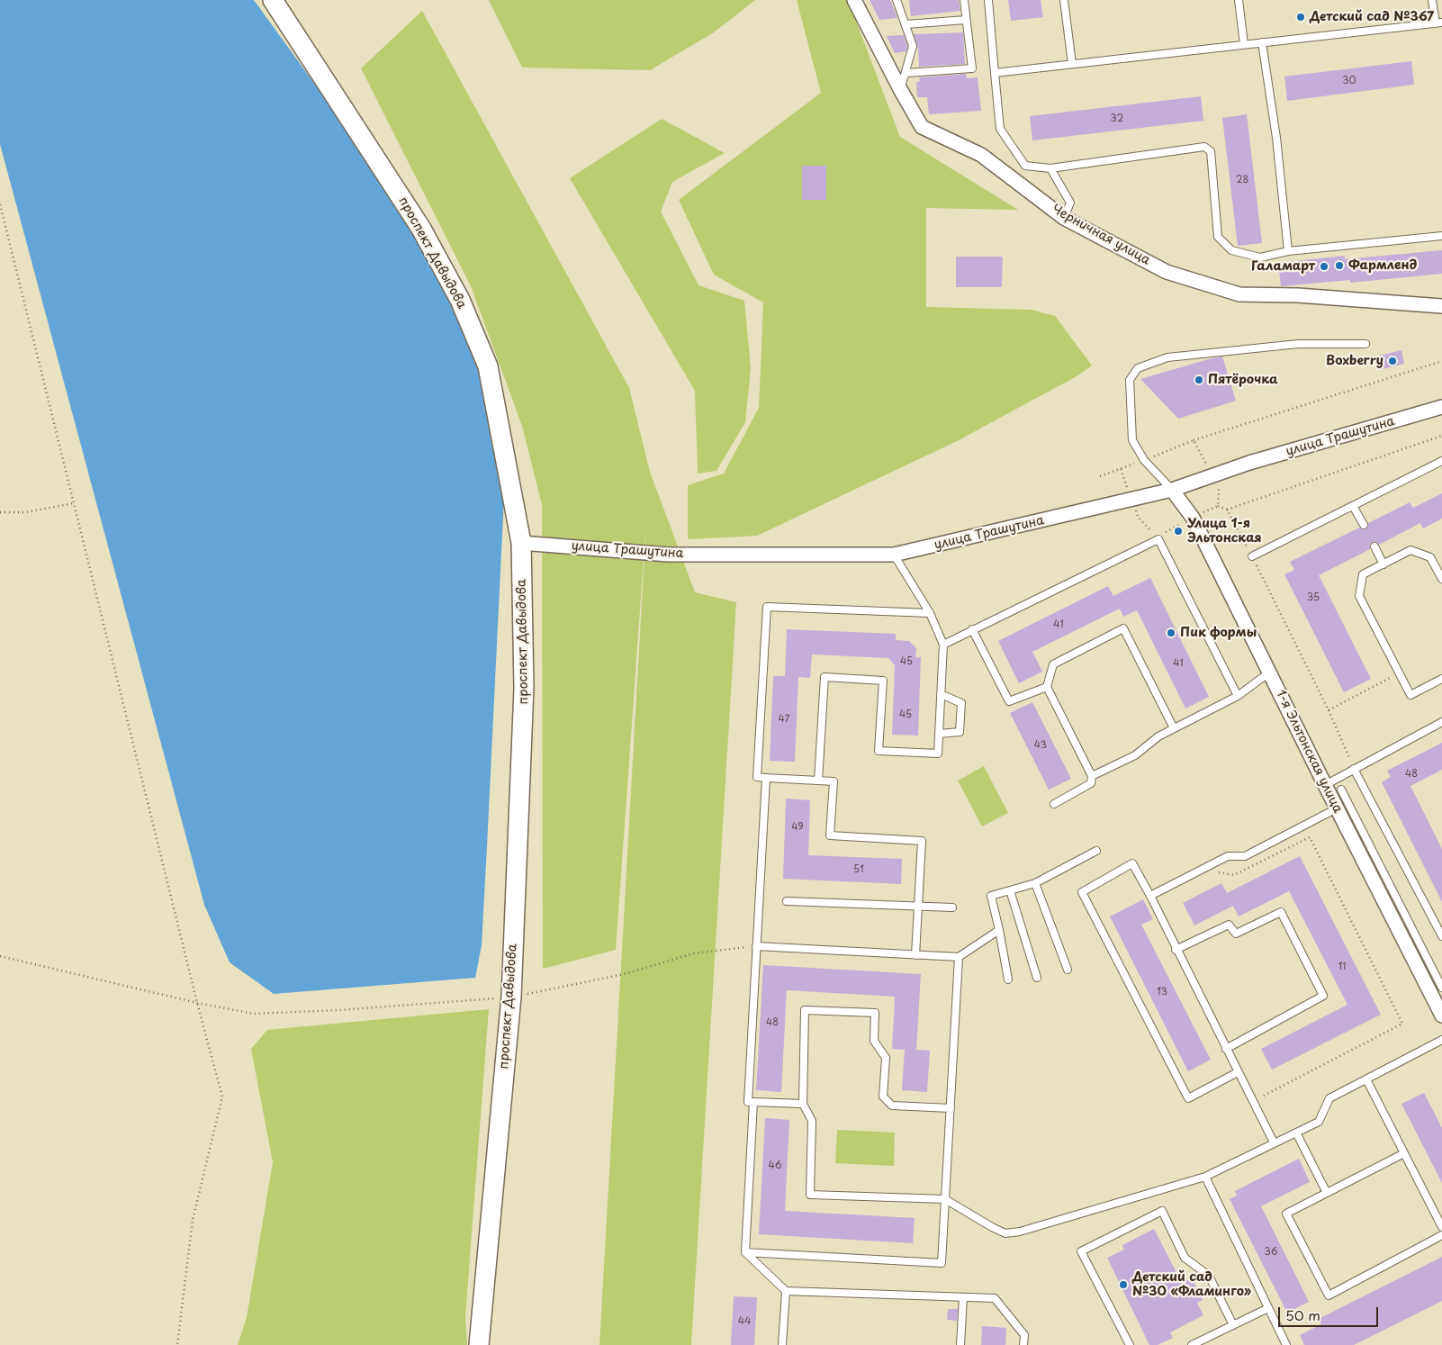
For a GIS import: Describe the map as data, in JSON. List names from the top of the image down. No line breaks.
{"streets":{"street":["Черничная улица","проспект Давыдова","улица Трашутина","1-я Эльтонская улица"]},"crossings":[["проспект Давыдова","улица Трашутина"],["улица Трашутина","1-я Эльтонская улица"]],"places":["Детский сад №367","Фармленд","Галамарт","Boxberry","Пятёрочка","Улица 1-я Эльтонская","Пик формы","Детский сад №30 «Фламинго»"],"house_numbers":["30","32","28","35","41","45","41","45","47","43","48","49","51","11","13","48","46","36","44"],"scale_bar":"50 m"}
